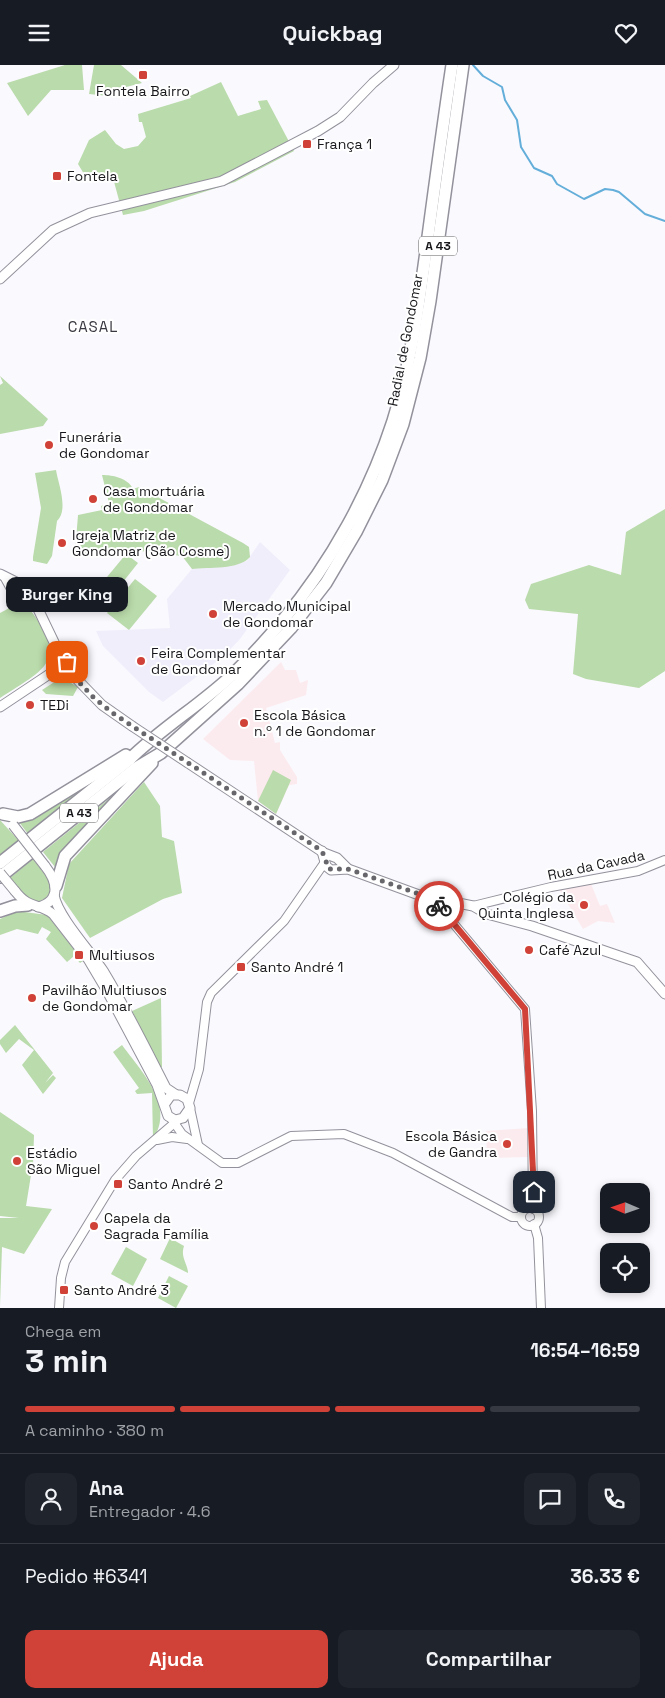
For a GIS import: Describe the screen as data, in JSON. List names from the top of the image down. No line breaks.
{"streets":{"highway":["A 43","Radial de Gondomar"],"street":["Rua da Cavada"]},"districts":["CASAL"],"places":{"transit":["Fontela Bairro","França 1","Fontela","Multiusos","Santo André 1","Santo André 2","Santo André 3"],"other":["Funerária de Gondomar","Casa mortuária de Gondomar","Igreja Matriz de Gondomar (São Cosme)","Mercado Municipal de Gondomar","Feira Complementar de Gondomar","Burger King","TEDi","Escola Básica n.º 1 de Gondomar","Colégio da Quinta Inglesa","Café Azul","Pavilhão Multiusos de Gondomar","Escola Básica de Gandra","Estádio São Miguel","Capela da Sagrada Família"]},"north":"left","page":{"header":"Quickbag","bubble":"Burger King","heading":["3 min","Chega em","16:54–16:59"],"panel":["Ana","Entregador · 4.6","Pedido #6341","36.33 €"],"bar":"A caminho · 380 m","buttons":["Ajuda","Compartilhar"]}}
